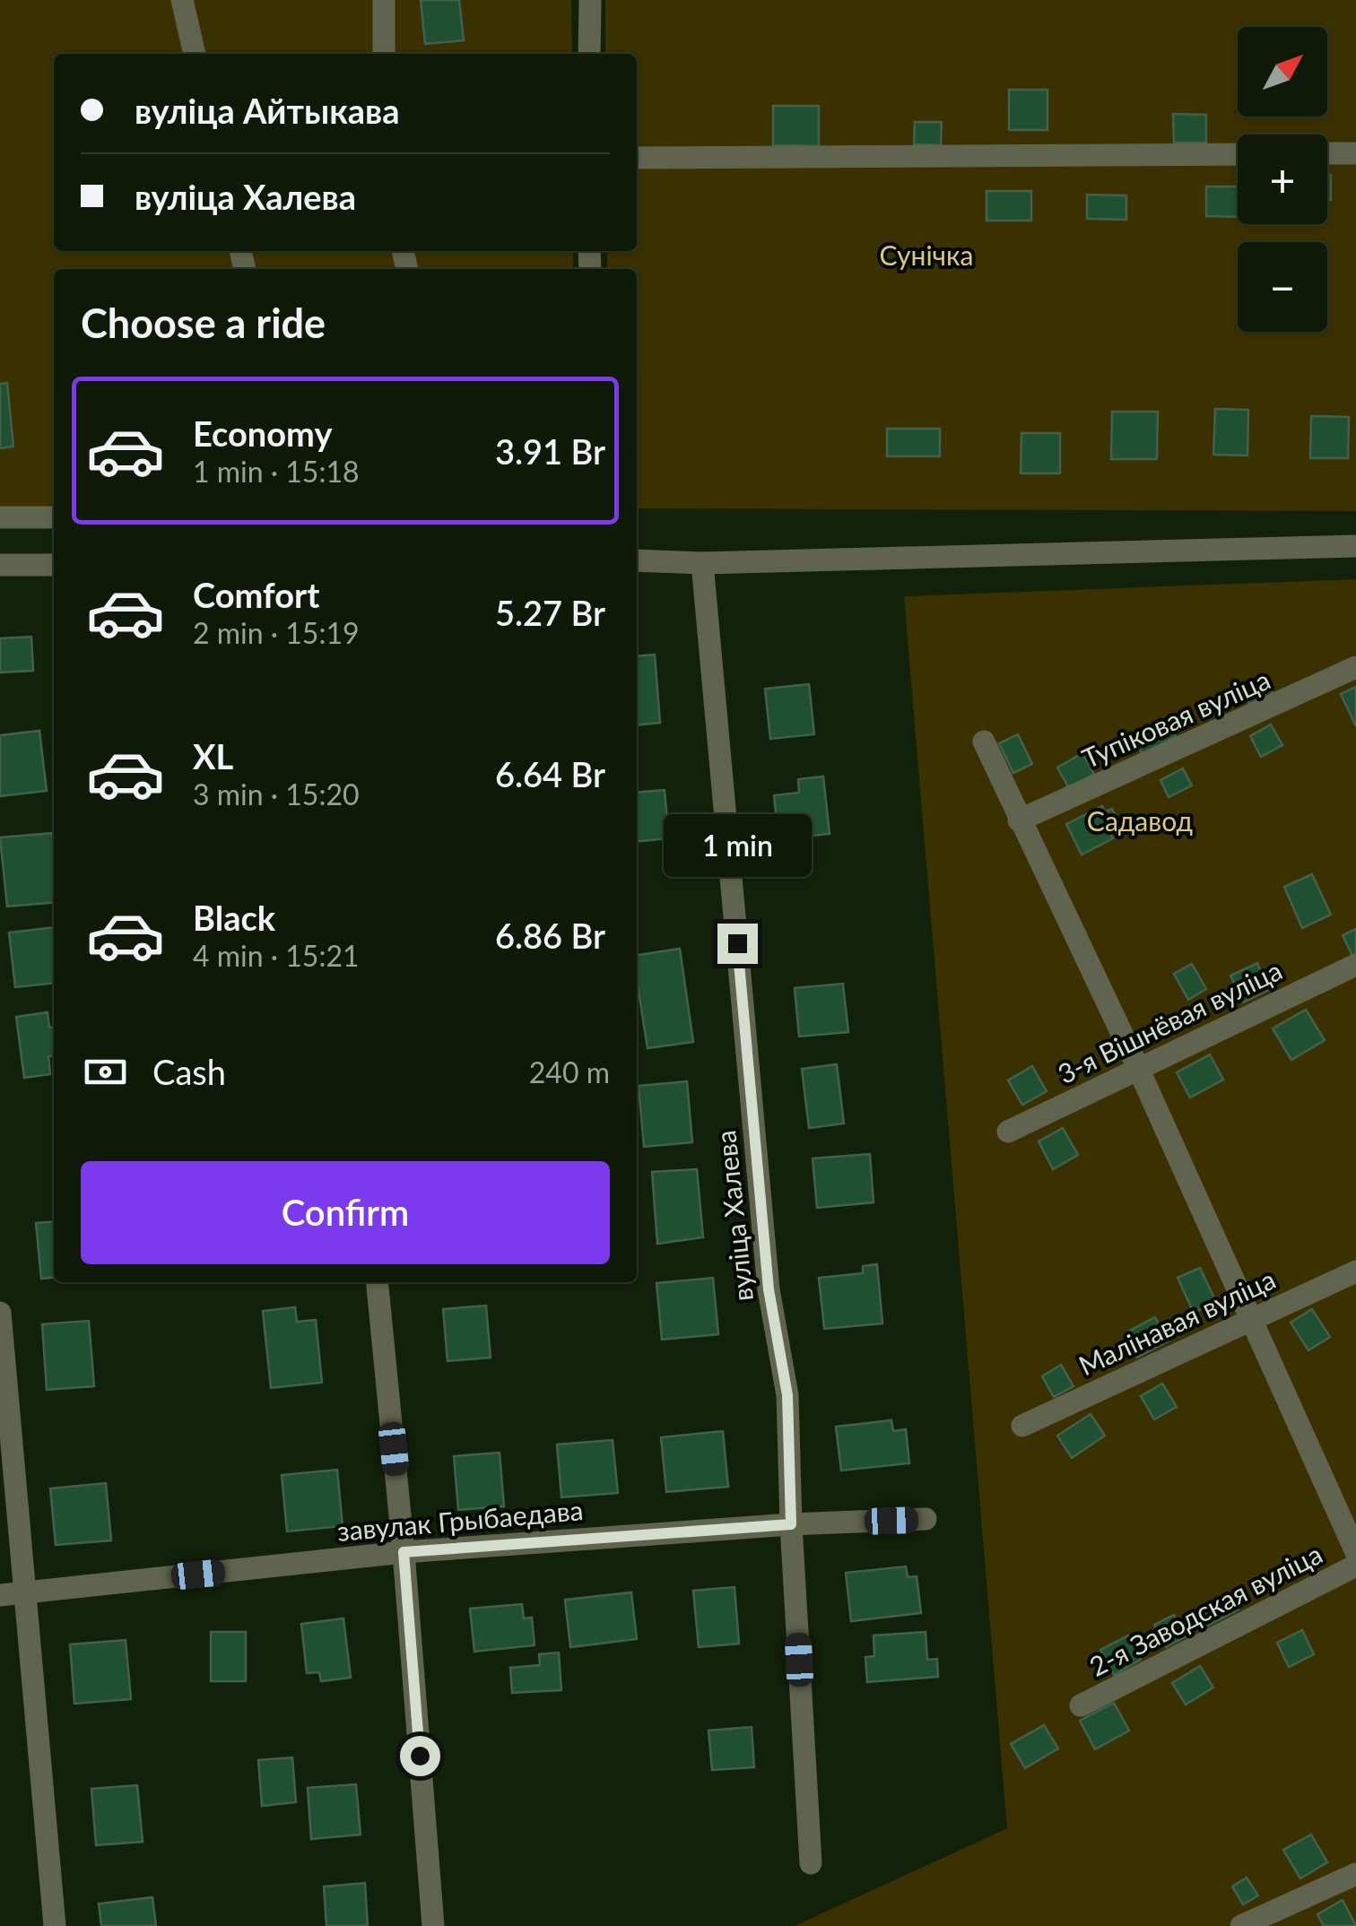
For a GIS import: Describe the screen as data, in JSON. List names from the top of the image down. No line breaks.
{"streets":{"street":["Тупіковая вуліца","3-я Вішнёвая вуліца","вуліца Халева","Малінавая вуліца","завулак Грыбаедава","2-я Заводская вуліца"]},"crossings":[["вуліца Халева","завулак Грыбаедава"]],"parks":["Сунічка","Садавод"],"north":"top right","page":{"map_buttons":["+","−"],"banner":["вуліца Айтыкава","вуліца Халева"],"heading":"Choose a ride","list":[{"name":"Economy","note":"1 min · 15:18","value":"3.91 Br"},{"name":"Comfort","note":"2 min · 15:19","value":"5.27 Br"},{"name":"XL","note":"3 min · 15:20","value":"6.64 Br"},{"name":"Black","note":"4 min · 15:21","value":"6.86 Br"}],"bubble":"1 min","pay":["Cash","240 m"],"buttons":"Confirm"}}
